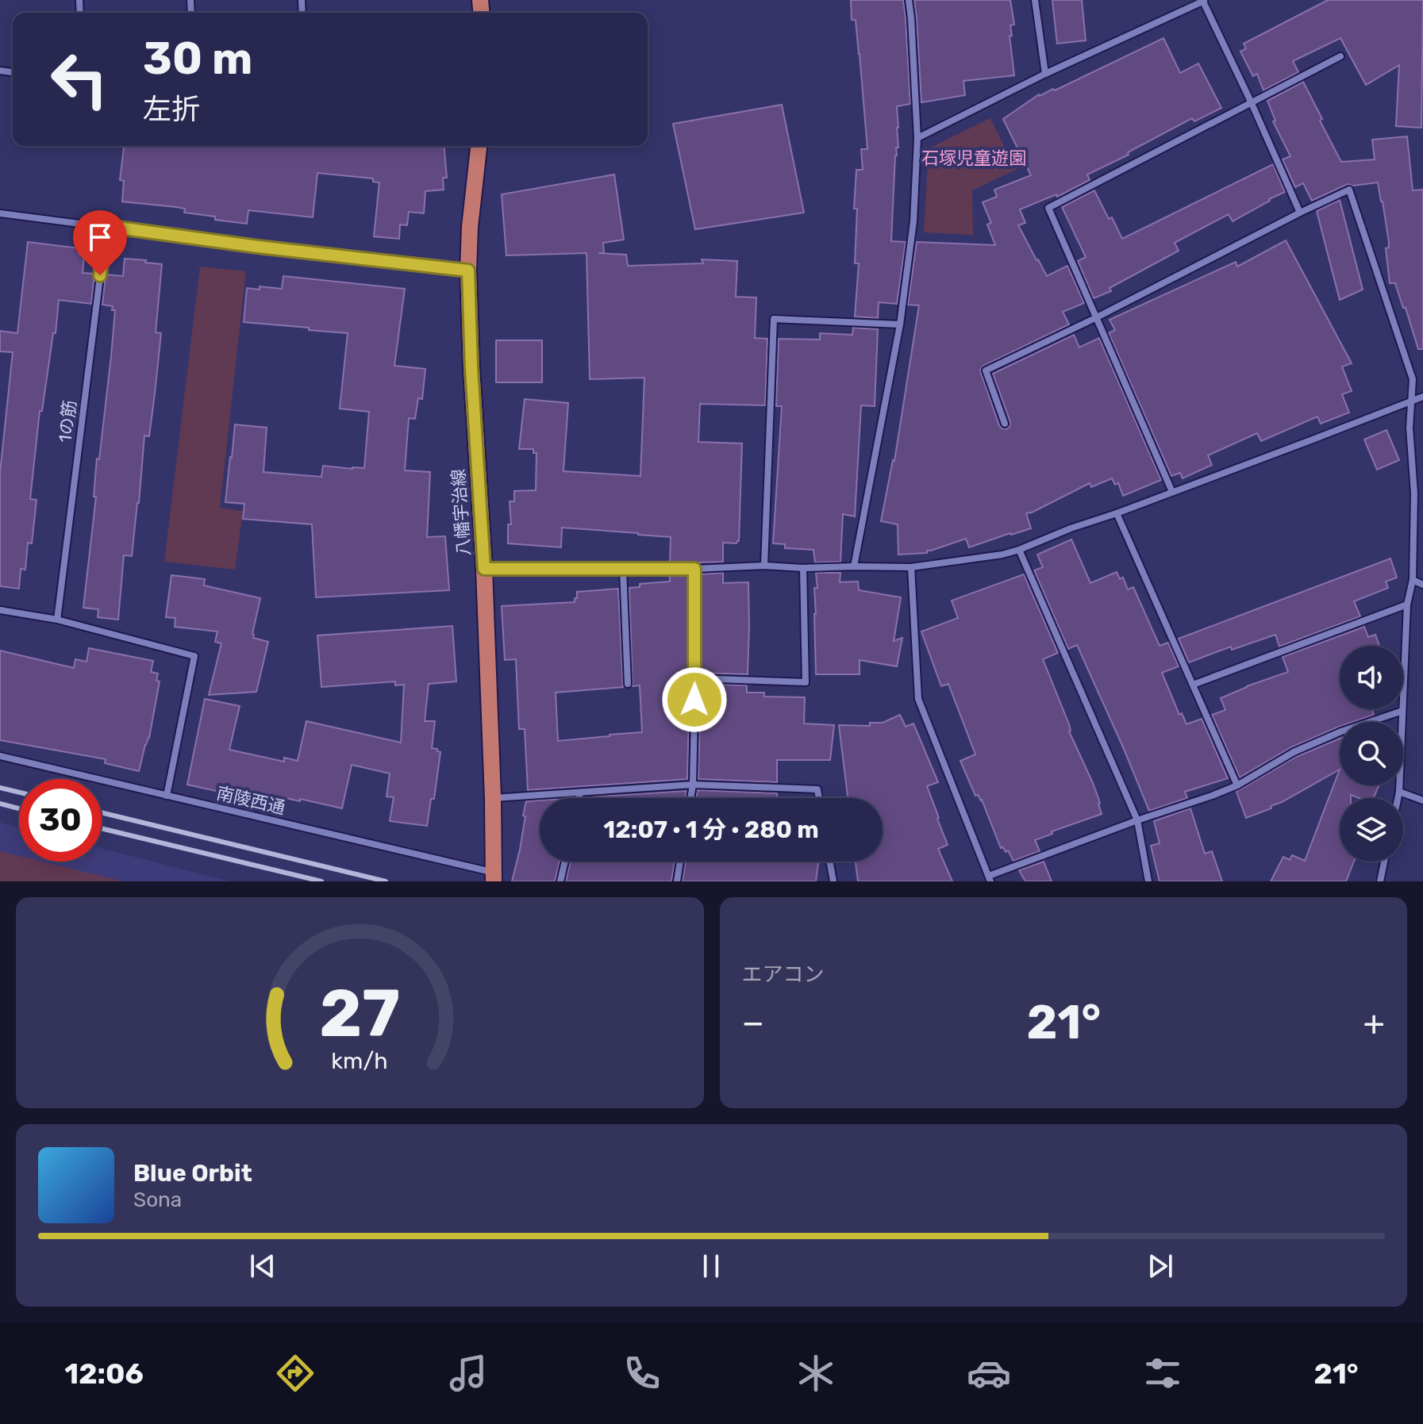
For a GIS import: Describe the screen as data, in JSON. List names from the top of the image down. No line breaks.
{"streets":{"main road":["八幡宇治線"],"street":["1の筋","南陵西通"]},"crossings":[["八幡宇治線","南陵西通"]],"parks":["石塚児童遊園"],"page":{"turn":["30 m","左折"],"limit":"30","trip":"12:07 · 1 分 · 280 m","tile":"エアコン","heat":["−","21°","+"],"song":["Blue Orbit","Sona"],"tabs":["12:06","21°"],"gauge":["27","km/h"]}}
